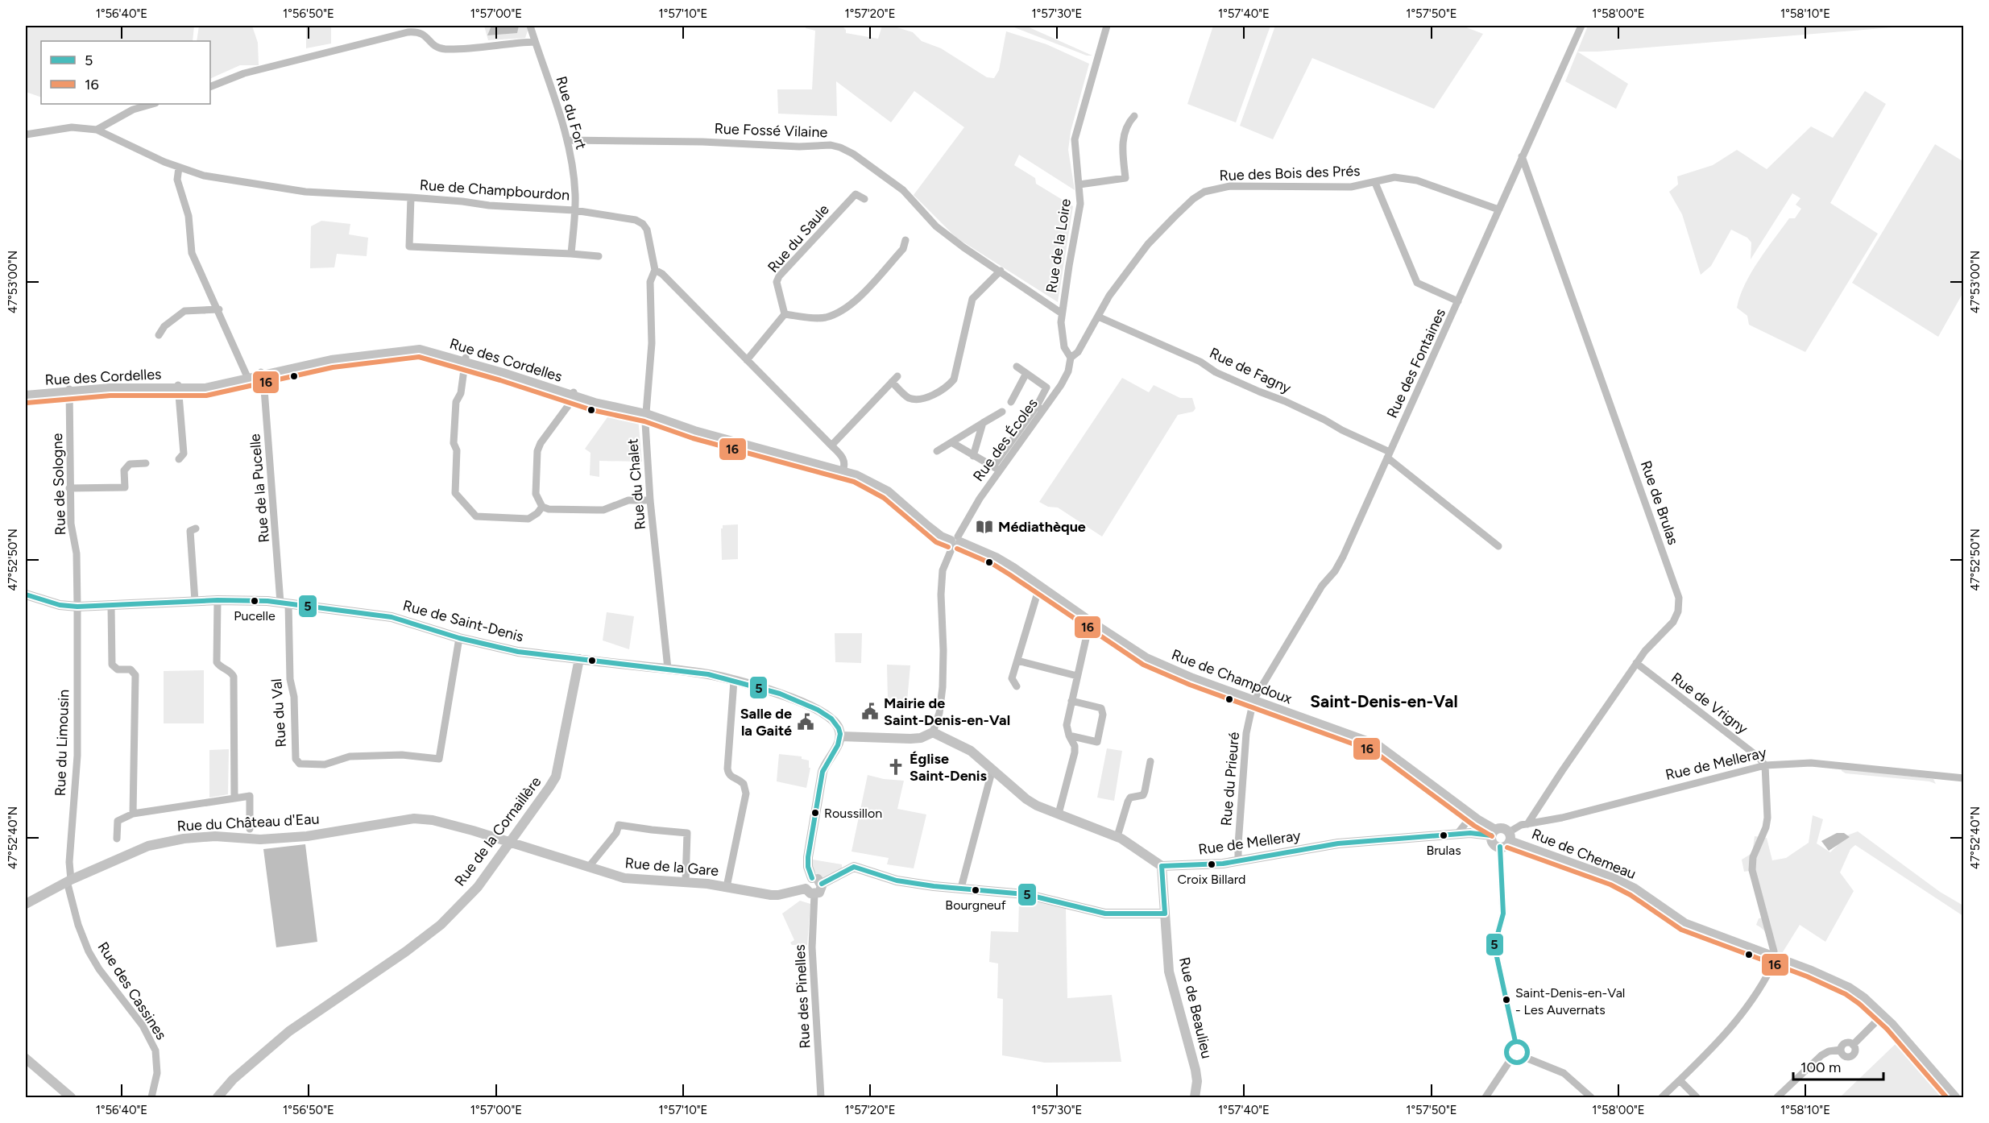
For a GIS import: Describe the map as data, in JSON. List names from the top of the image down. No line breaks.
{"streets":{"street":["Rue du Fort","Rue Fossé Vilaine","Rue des Bois des Prés","Rue de Champbourdon","Rue du Saule","Rue de la Loire","Rue des Cordelles","Rue des Fontaines","Rue de Fagny","Rue des Écoles","Rue de Sologne","Rue du Chalet","Rue de la Pucelle","Rue de Brulas","Rue de Saint-Denis","Rue de Champdoux","Rue de Vrigny","Rue du Val","Rue du Limousin","Rue de Melleray","Rue du Prieuré","Rue du Château d'Eau","Rue de la Cornaillère","Rue de Chemeau","Rue de la Gare","Rue des Cassines","Rue des Pinelles","Rue de Beaulieu"]},"crossings":[["Rue du Fort","Rue Fossé Vilaine"],["Rue du Fort","Rue de Champbourdon"],["Rue Fossé Vilaine","Rue de la Loire"],["Rue des Bois des Prés","Rue de la Loire"],["Rue des Bois des Prés","Rue des Fontaines"],["Rue des Bois des Prés","Rue de Fagny"],["Rue des Bois des Prés","Rue des Écoles"],["Rue de Champbourdon","Rue du Chalet"],["Rue de la Loire","Rue des Écoles"],["Rue des Cordelles","Rue des Écoles"],["Rue des Cordelles","Rue de Sologne"],["Rue des Cordelles","Rue du Chalet"],["Rue des Cordelles","Rue de la Pucelle"],["Rue des Cordelles","Rue de Champdoux"],["Rue des Fontaines","Rue de Fagny"],["Rue des Fontaines","Rue de Brulas"],["Rue des Fontaines","Rue de Champdoux"],["Rue des Fontaines","Rue du Prieuré"],["Rue des Écoles","Rue de Champdoux"],["Rue de Sologne","Rue de Saint-Denis"],["Rue de Sologne","Rue du Limousin"],["Rue du Chalet","Rue de Saint-Denis"],["Rue de la Pucelle","Rue de Saint-Denis"],["Rue de la Pucelle","Rue du Val"],["Rue de Brulas","Rue de Vrigny"],["Rue de Brulas","Rue de Melleray"],["Rue de Saint-Denis","Rue du Val"],["Rue de Saint-Denis","Rue du Limousin"],["Rue de Saint-Denis","Rue de la Cornaillère"],["Rue de Champdoux","Rue de Melleray"],["Rue de Champdoux","Rue du Prieuré"],["Rue de Champdoux","Rue de Chemeau"],["Rue de Vrigny","Rue de Melleray"],["Rue du Limousin","Rue du Château d'Eau"],["Rue du Limousin","Rue des Cassines"],["Rue de Melleray","Rue du Prieuré"],["Rue de Melleray","Rue de Chemeau"],["Rue de Melleray","Rue de Beaulieu"],["Rue du Château d'Eau","Rue de la Cornaillère"],["Rue du Château d'Eau","Rue de la Gare"],["Rue du Château d'Eau","Rue des Cassines"],["Rue de la Cornaillère","Rue de la Gare"],["Rue de la Gare","Rue des Pinelles"]],"districts":["Saint-Denis-en-Val"],"places":{"library":["Médiathèque"],"other":["Pucelle","Roussillon","Brulas","Croix Billard","Bourgneuf","Saint-Denis-en-Val - Les Auvernats"],"public building":["Mairie de Saint-Denis-en-Val","Salle de la Gaité"],"church":["Église Saint-Denis"]},"lines":["transit line 16","transit line 5"],"legend":["5","16"],"scale_bar":"100 m","coordinates":["1°56'40\"E","1°56'50\"E","1°57'00\"E","1°57'10\"E","1°57'20\"E","1°57'30\"E","1°57'40\"E","1°57'50\"E","1°58'00\"E","1°58'10\"E","47°53'00\"N","47°52'50\"N","47°52'40\"N"]}
